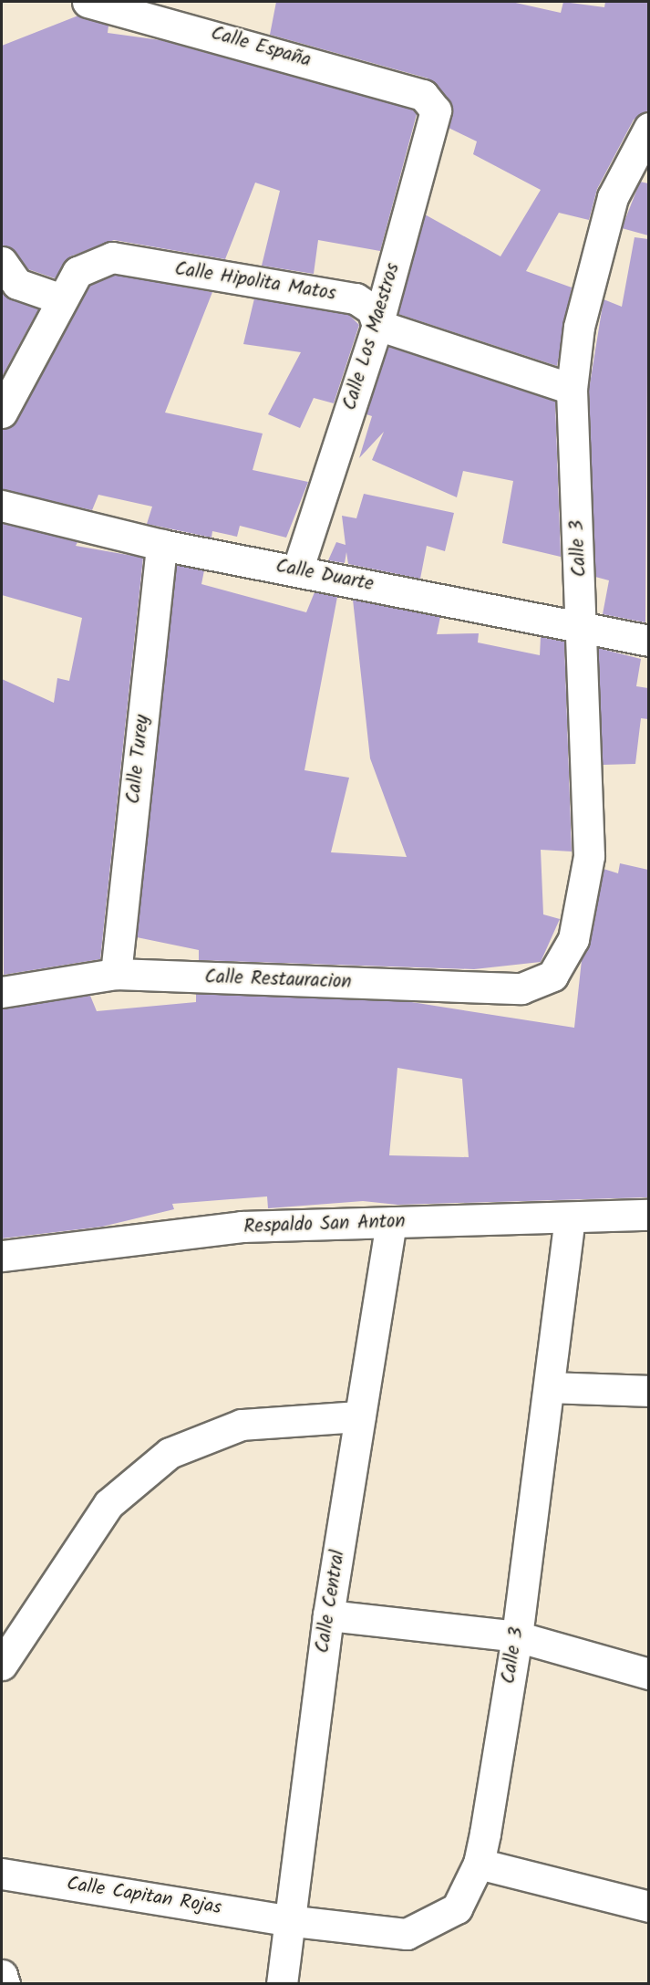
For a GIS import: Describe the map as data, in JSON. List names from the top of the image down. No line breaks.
{"streets":{"street":["Calle España","Calle Hipolita Matos","Calle Los Maestros","Calle 3","Calle Duarte","Calle Turey","Calle Restauracion","Respaldo San Anton","Calle Central","Calle Capitan Rojas"]},"crossings":[["Calle España","Calle Los Maestros"],["Calle Hipolita Matos","Calle Los Maestros"],["Calle Los Maestros","Calle Duarte"],["Calle 3","Calle Duarte"],["Calle 3","Calle Restauracion"],["Calle 3","Respaldo San Anton"],["Calle 3","Calle Central"],["Calle 3","Calle Capitan Rojas"],["Calle Duarte","Calle Turey"],["Calle Turey","Calle Restauracion"],["Respaldo San Anton","Calle Central"],["Calle Central","Calle Capitan Rojas"]]}
